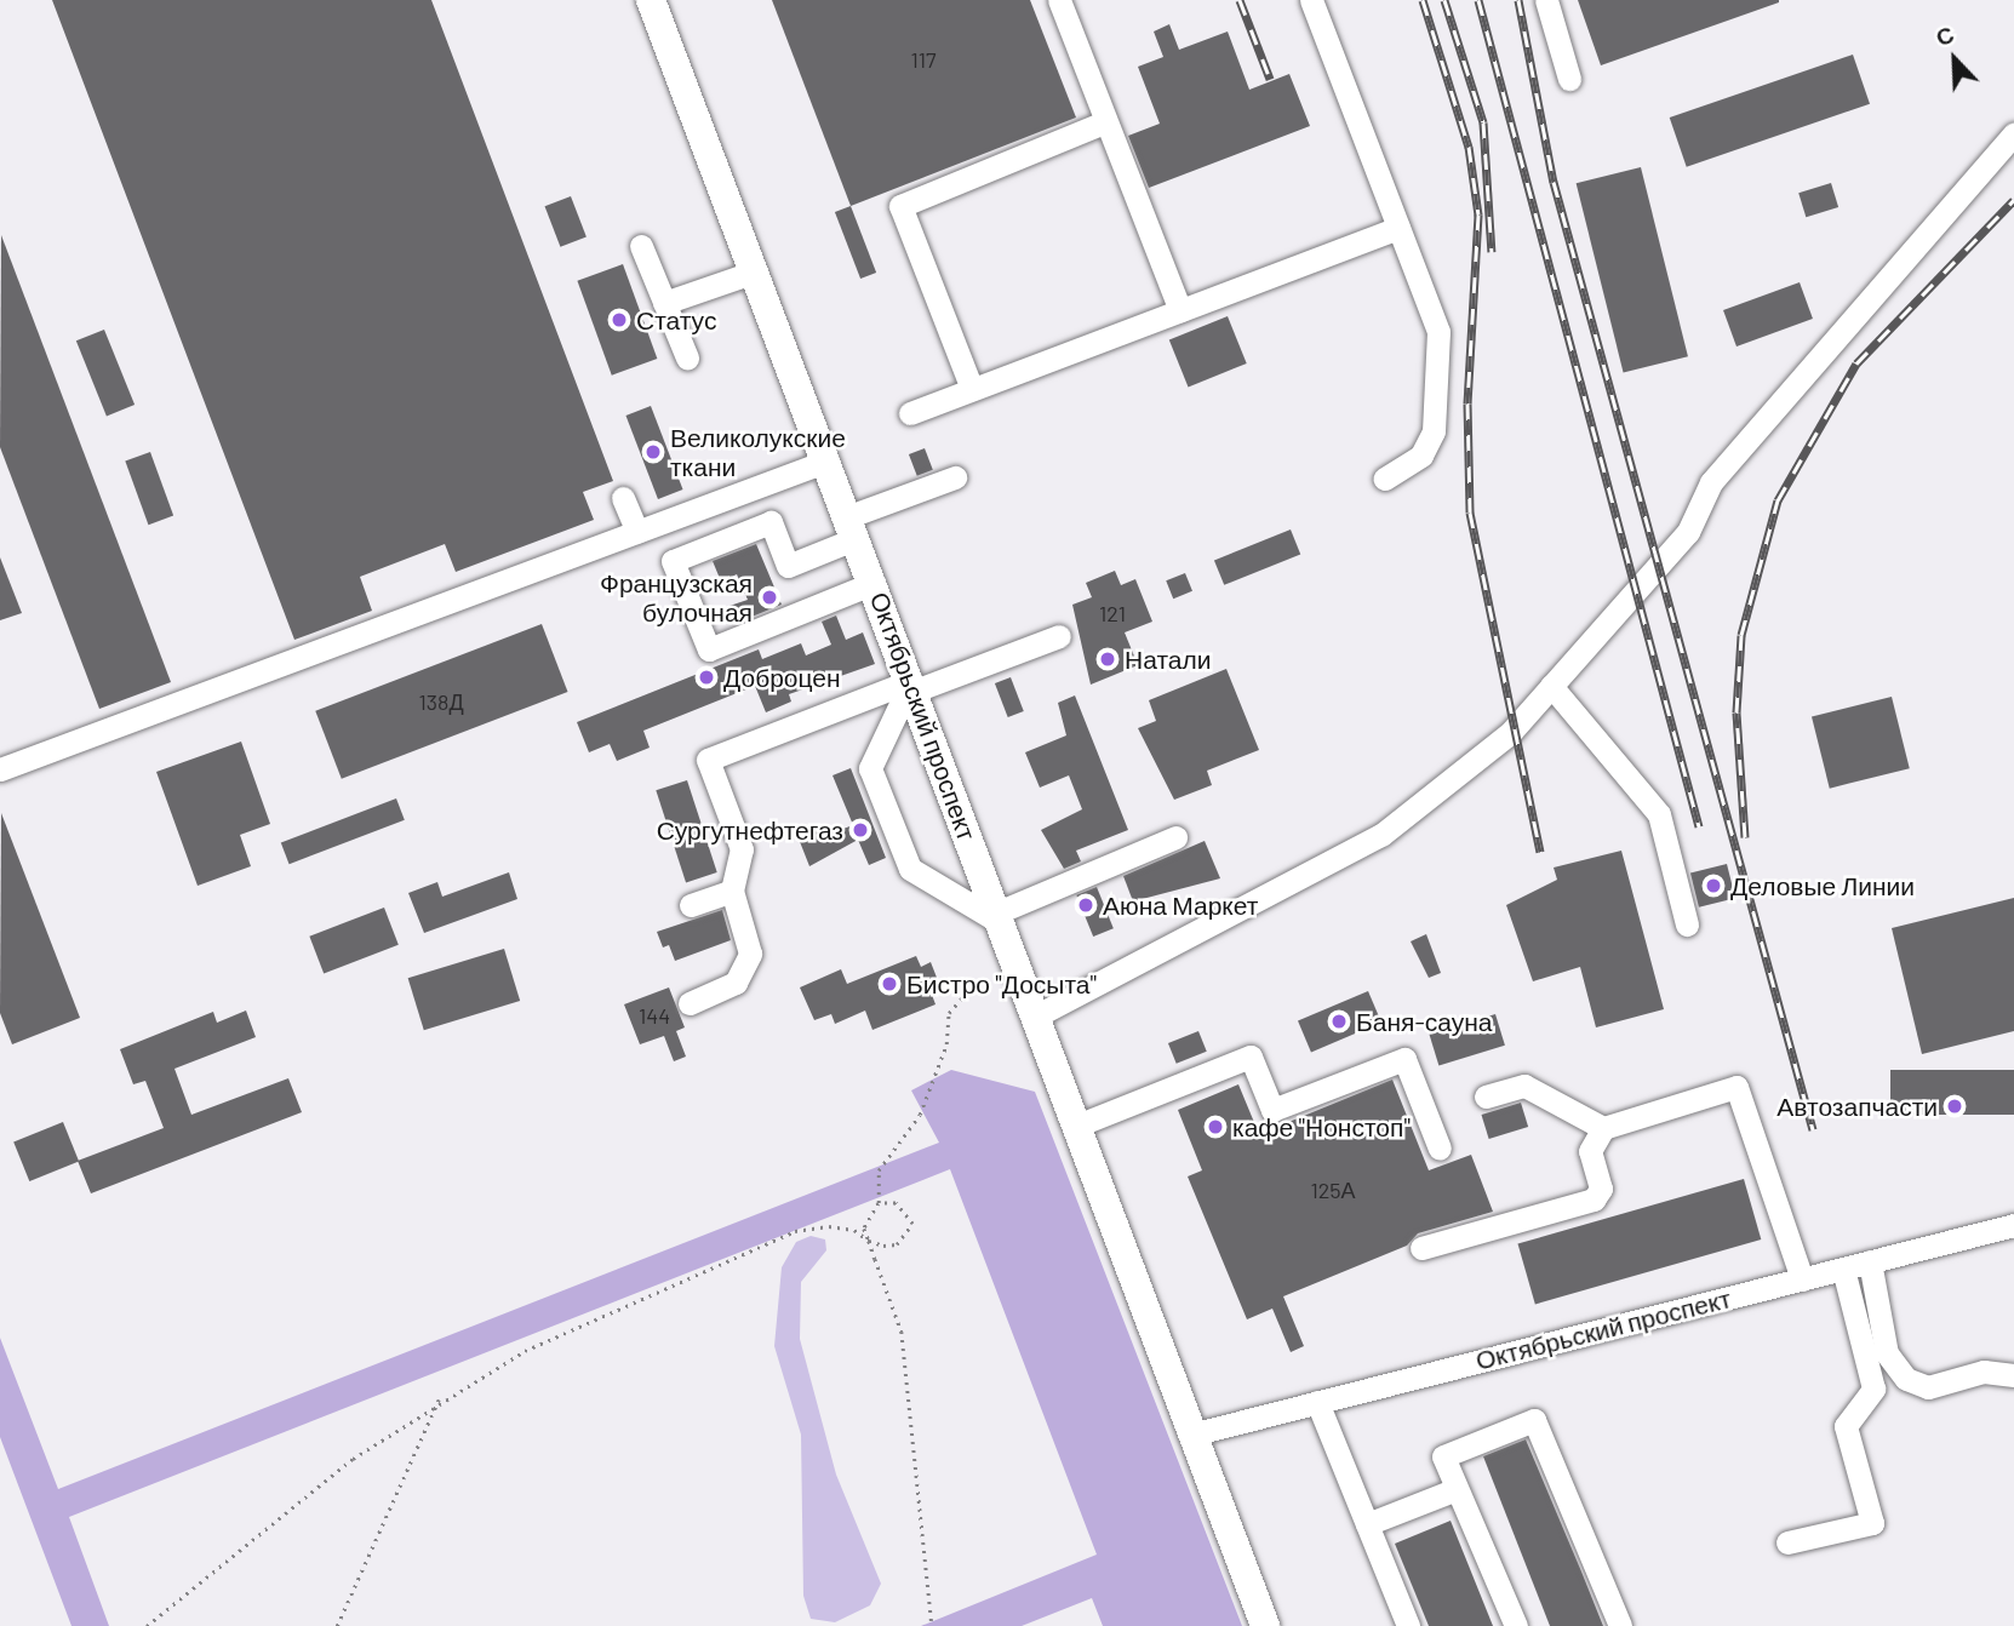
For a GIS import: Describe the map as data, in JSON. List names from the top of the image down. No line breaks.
{"streets":{"main road":["Октябрьский проспект"]},"places":["Статус","Великолукские ткани","Французская булочная","Натали","Доброцен","Сургутнефтегаз","Деловые Линии","Аюна Маркет","Бистро \"Досыта\"","Баня-сауна","Автозапчасти","кафе \"Нонстоп\""],"house_numbers":["117","121","138Д","144","125А"],"north":"top left"}
